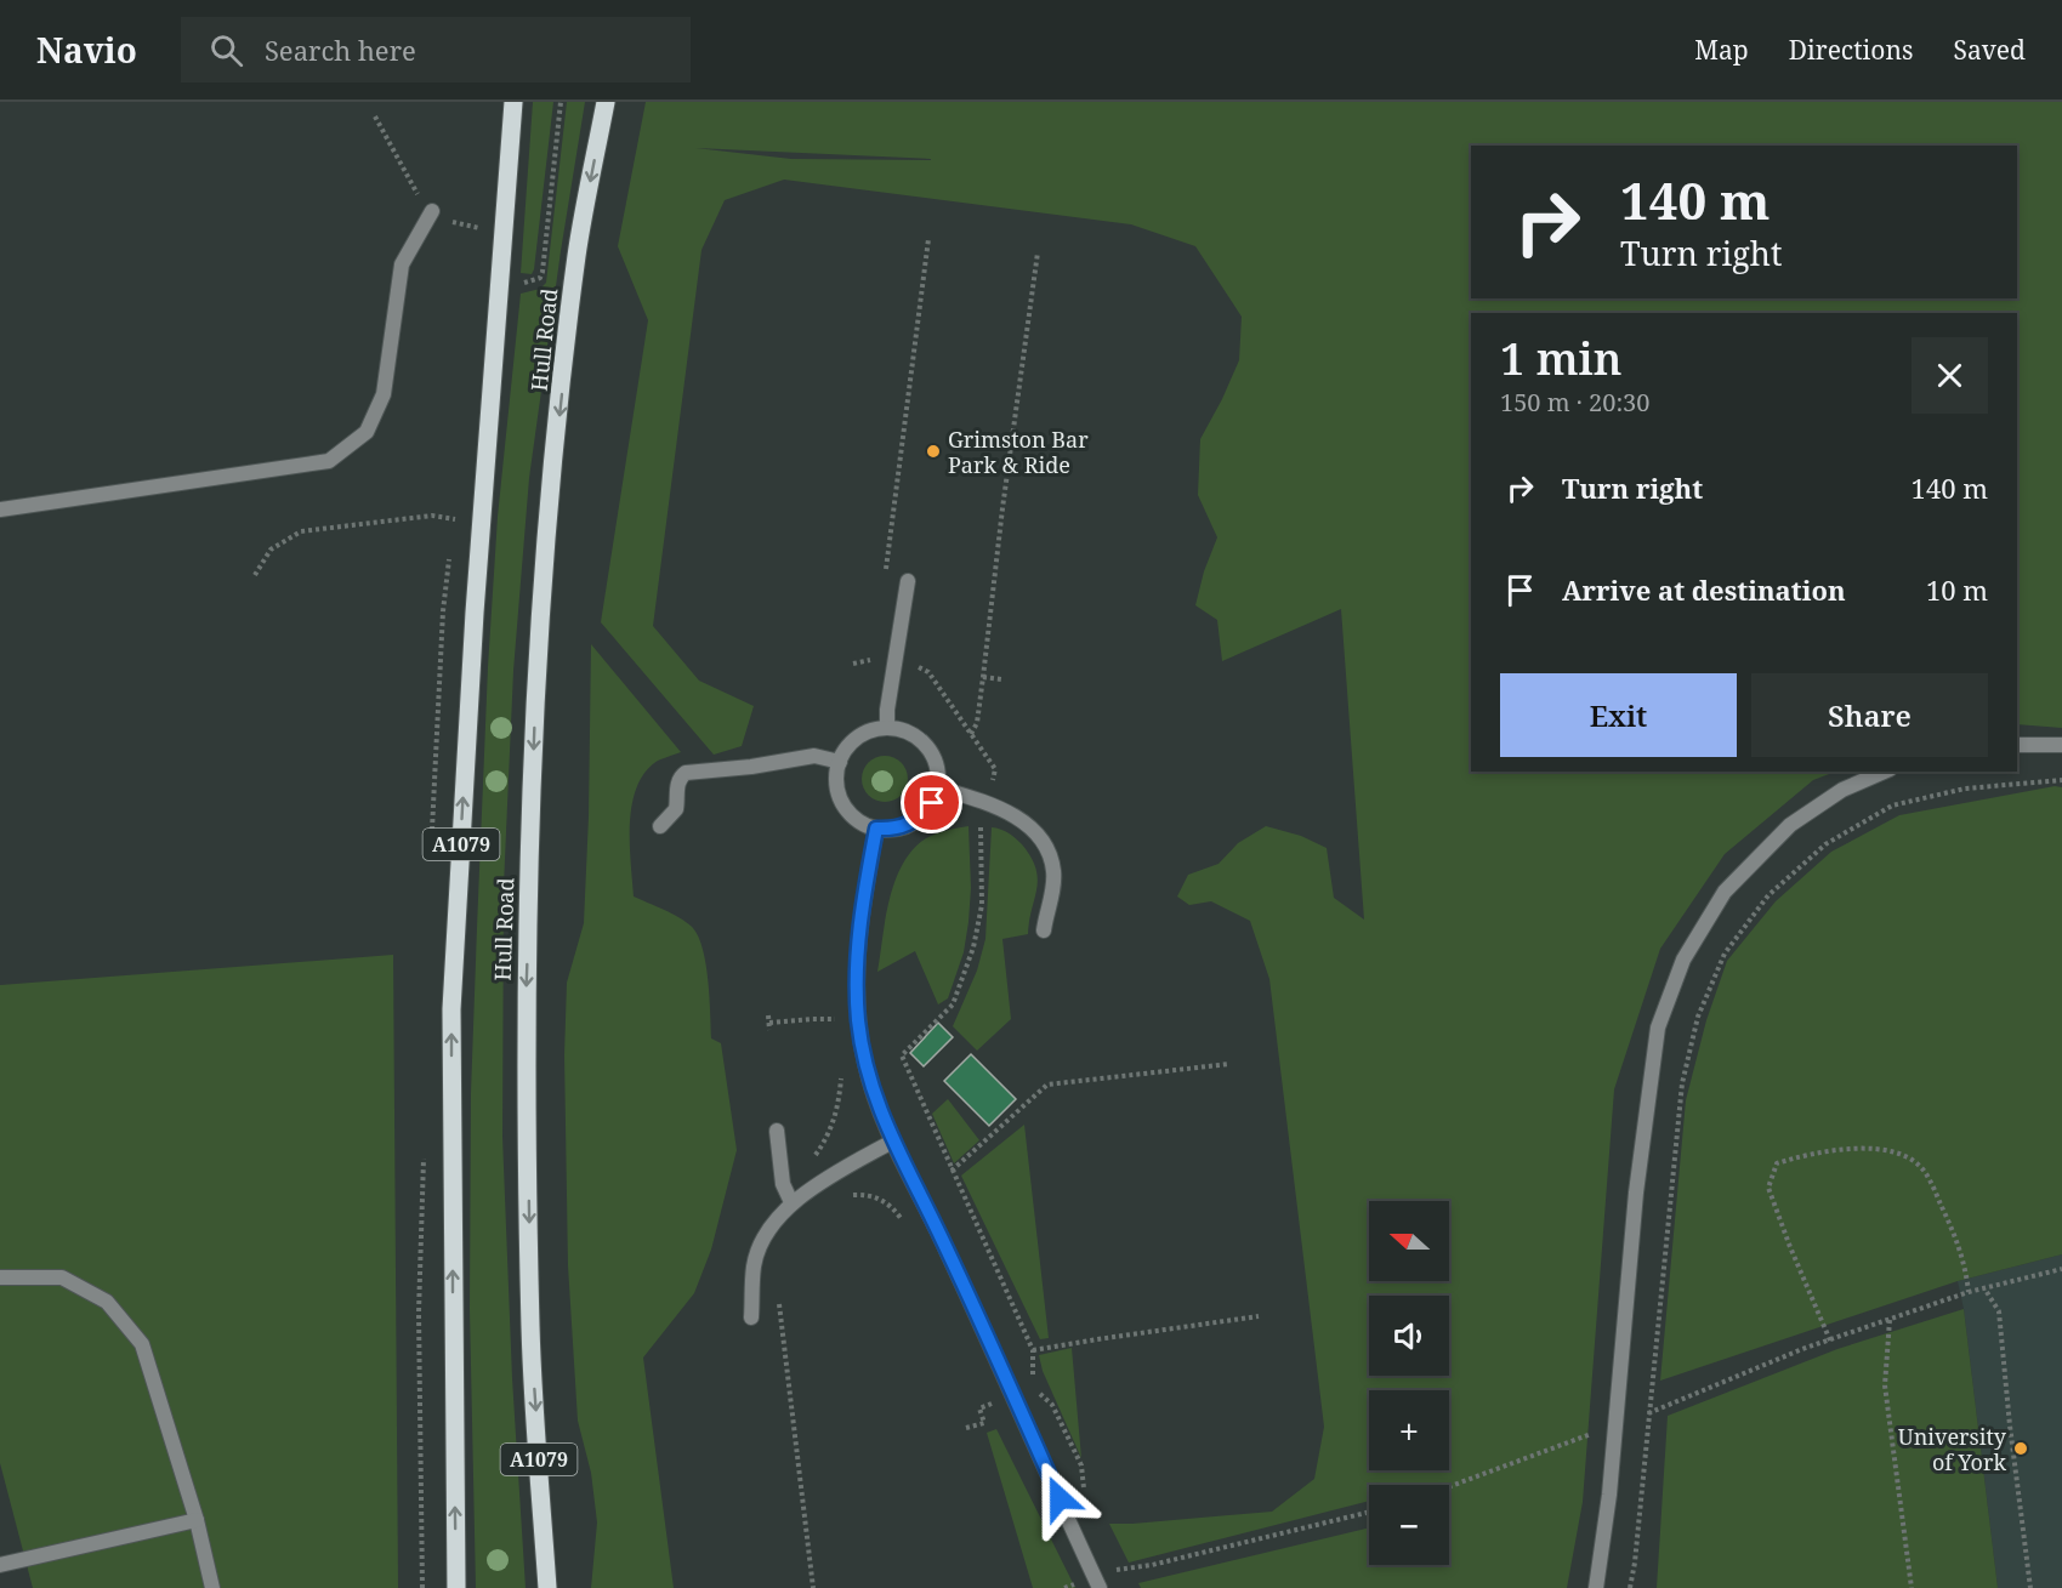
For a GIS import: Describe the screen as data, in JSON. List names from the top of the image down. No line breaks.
{"streets":{"main road":["Hull Road","A1079"]},"places":["Grimston Bar Park & Ride","University of York"],"north":"left","page":{"header":"Navio","search":"Search here","nav":["Map","Directions","Saved"],"turn":["140 m","Turn right"],"heading":["1 min","150 m · 20:30"],"list":[{"name":"Turn right","value":"140 m"},{"name":"Arrive at destination","value":"10 m"}],"buttons":["Exit","Share"],"map_buttons":["+","−"]}}
